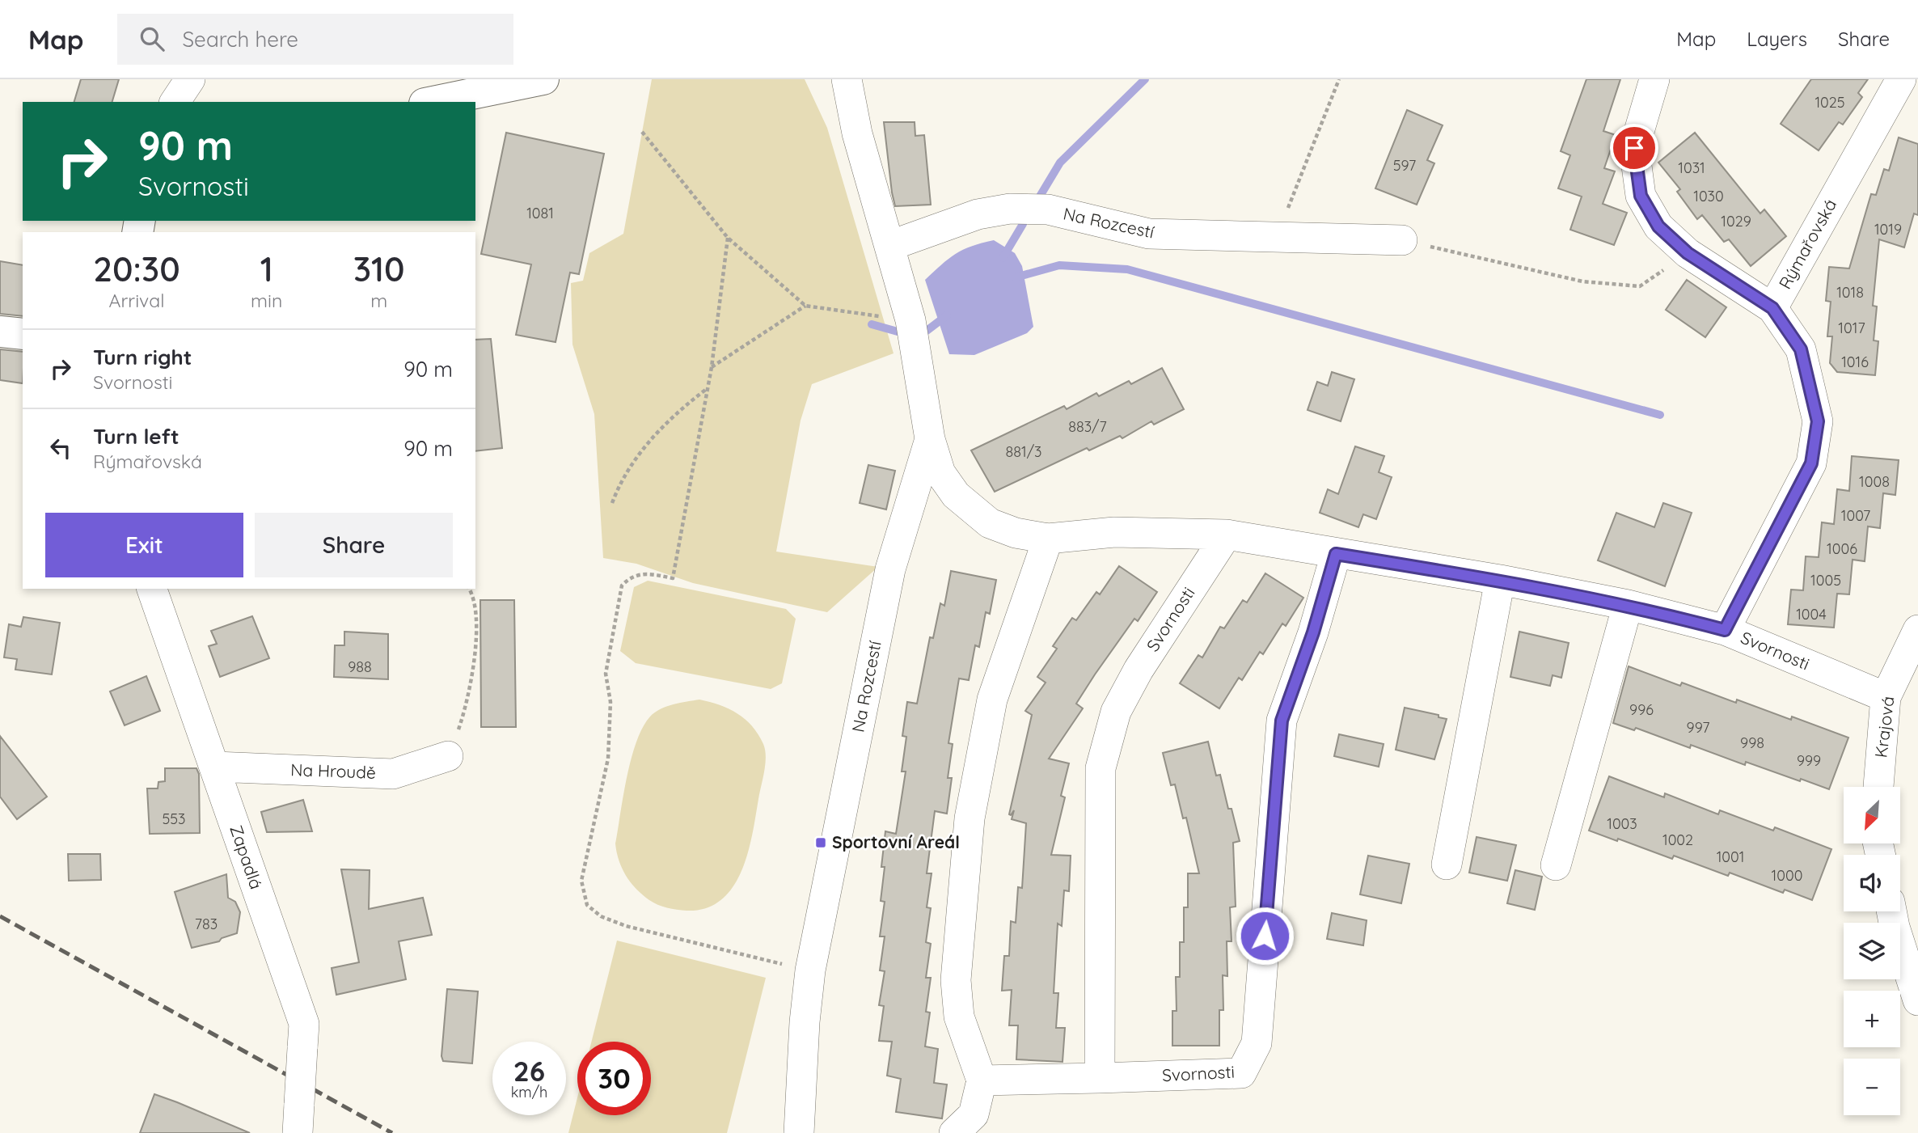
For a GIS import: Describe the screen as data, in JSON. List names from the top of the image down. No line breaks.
{"streets":{"street":["Na Rozcestí","Rýmařovská","Svornosti","Krajová","Na Hroudě","Zapadlá"]},"crossings":[["Na Rozcestí","Svornosti"],["Rýmařovská","Svornosti"],["Svornosti","Krajová"],["Na Hroudě","Zapadlá"]],"places":{"transit":["Sportovní Areál"]},"house_numbers":["1025","597","1031","1030","1081","1029","1019","1018","1017","1016","883/7","881/3","1008","1007","1006","1005","1004","988","996","997","998","999","553","1003","1002","1001","1000","783"],"north":"bottom left","page":{"header":"Map","search":"Search here","nav":["Map","Layers","Share"],"turn":["90 m","Svornosti"],"eta":["20:30","Arrival","1","min","310","m"],"list":[{"name":"Turn right","note":"Svornosti","value":"90 m"},{"name":"Turn left","note":"Rýmařovská","value":"90 m"}],"buttons":["Exit","Share"],"map_buttons":["+","−"],"speed":"26 km/h","limit":"30"}}
